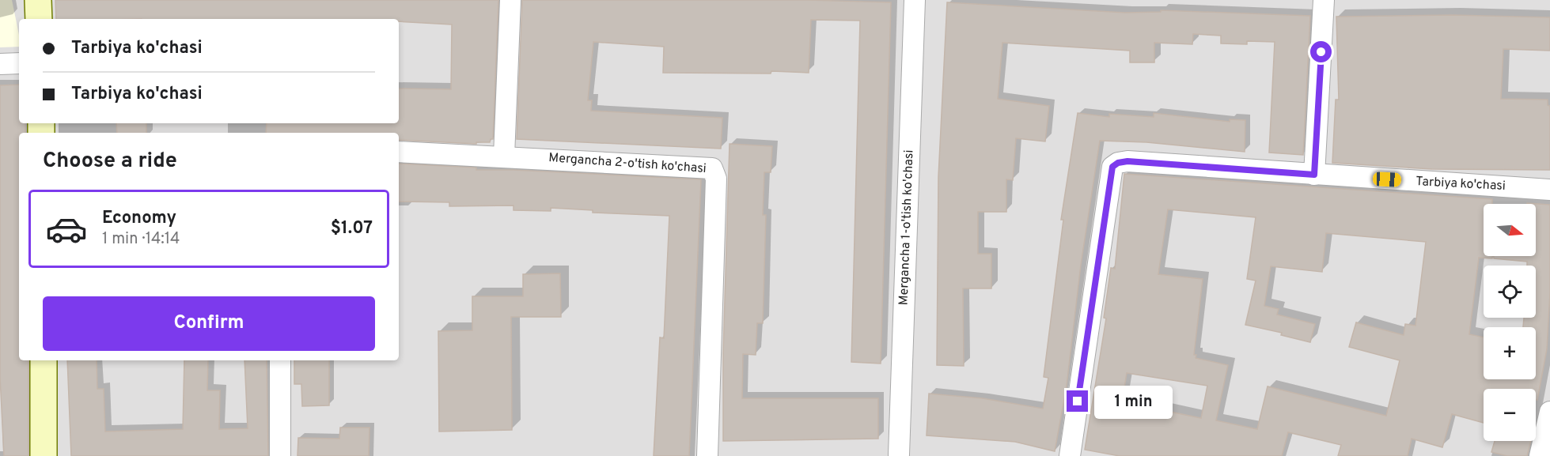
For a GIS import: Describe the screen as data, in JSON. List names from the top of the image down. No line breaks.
{"streets":{"street":["Mergancha 2-o'tish ko'chasi","Tarbiya ko'chasi","Mergancha 1-o'tish ko'chasi"]},"north":"right","page":{"banner":["Tarbiya ko'chasi","Tarbiya ko'chasi"],"heading":"Choose a ride","list":[{"name":"Economy","note":"1 min · 14:14","value":"$1.07"}],"map_buttons":["+","−"],"buttons":"Confirm","bubble":"1 min"}}
